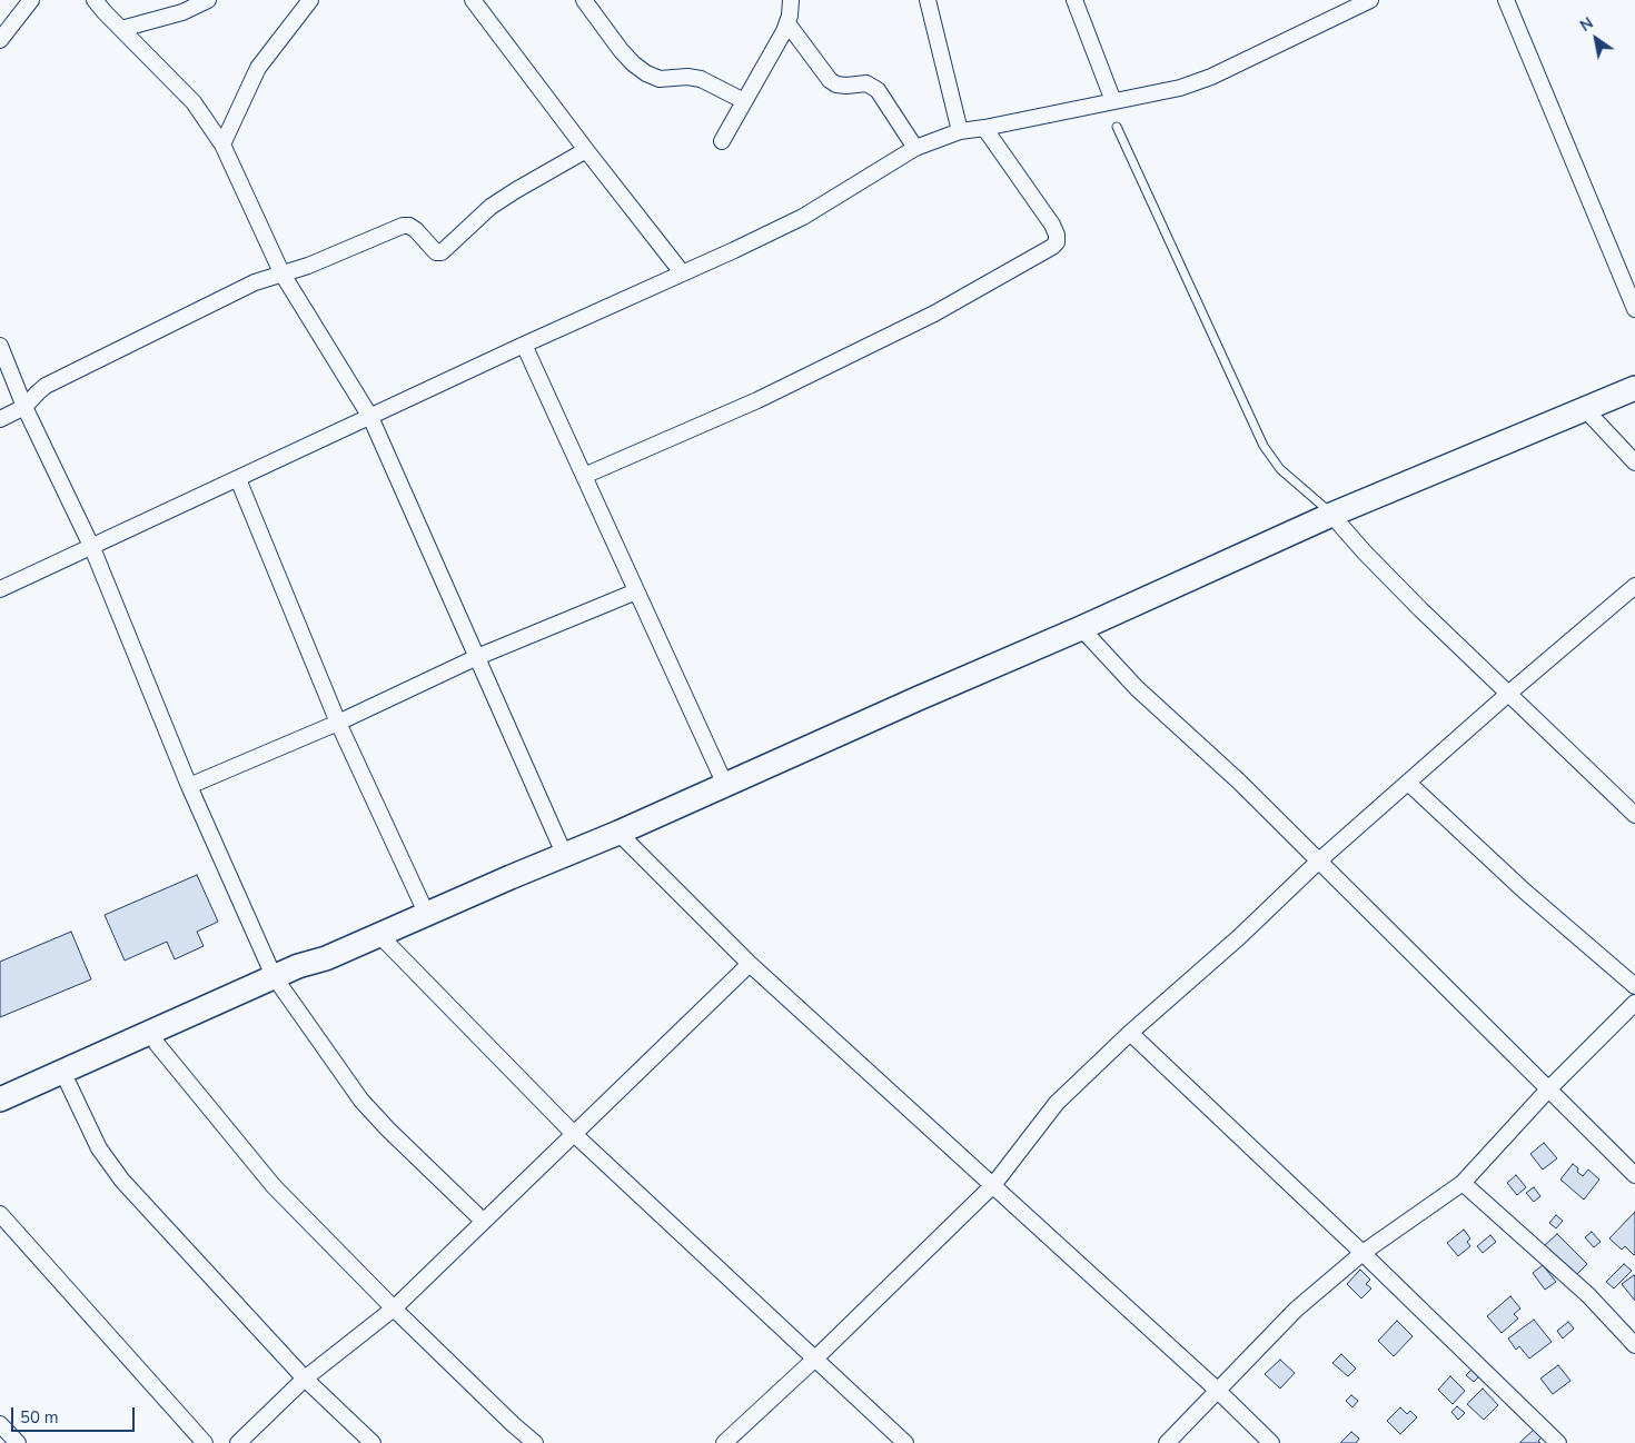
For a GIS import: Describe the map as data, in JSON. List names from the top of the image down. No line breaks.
{"scale_bar":"50 m","north":"top left"}
